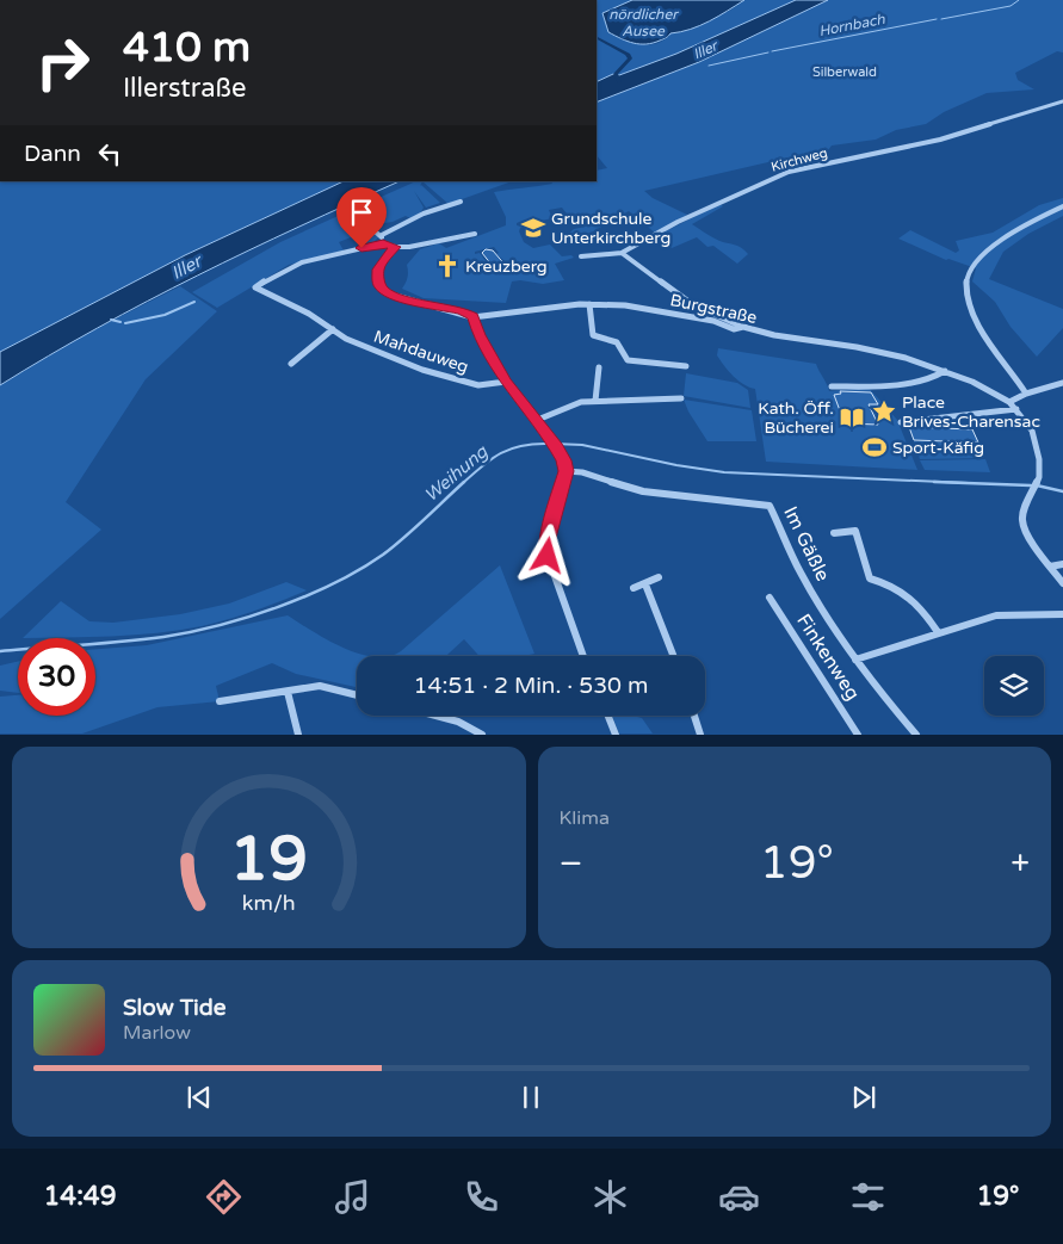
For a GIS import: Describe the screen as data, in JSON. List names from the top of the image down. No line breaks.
{"streets":{"street":["Kirchweg","Burgstraße","Mahdauweg","Im Gäßle","Finkenweg"]},"water":["nördlicher Ausee","Hornbach","Iller","Weihung"],"parks":["Silberwald"],"places":{"school or university":["Grundschule Unterkirchberg"],"church":["Kreuzberg"],"place":["Place Brives-Charensac"],"library":["Kath. Öff. Bücherei"],"sports":["Sport-Käfig"]},"page":{"turn":["410 m","Illerstraße"],"then":"Dann","limit":"30","trip":"14:51 · 2 Min. · 530 m","tile":"Klima","heat":["−","19°","+"],"song":["Slow Tide","Marlow"],"tabs":["14:49","19°"],"gauge":["19","km/h"]}}
